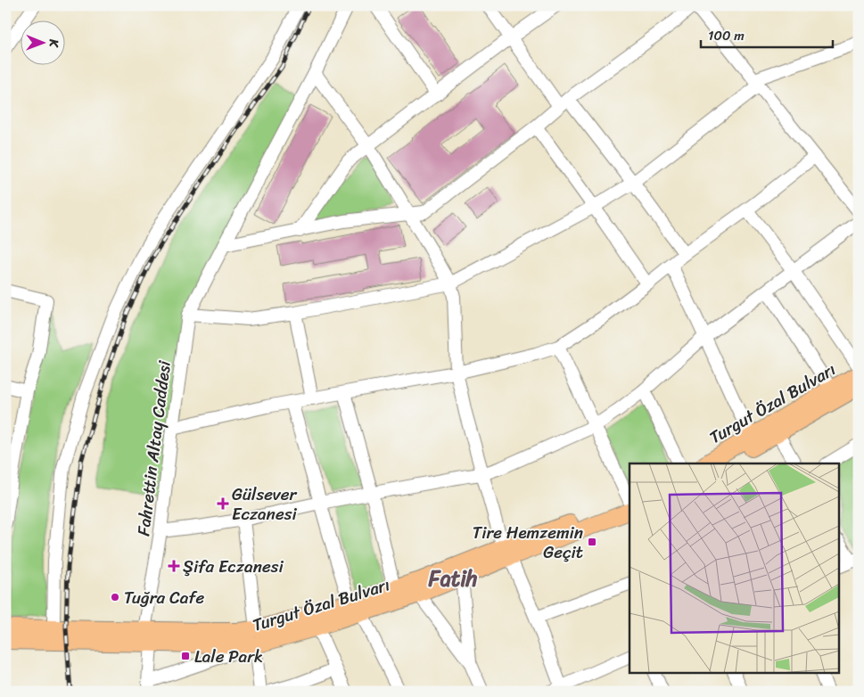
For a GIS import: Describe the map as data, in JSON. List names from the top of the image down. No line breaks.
{"streets":{"main road":["Turgut Özal Bulvarı"],"street":["Fahrettin Altay Caddesi"]},"crossings":[["Turgut Özal Bulvarı","Fahrettin Altay Caddesi"]],"districts":["Fatih"],"places":{"health":["Gülsever Eczanesi","Şifa Eczanesi"],"transit":["Tire Hemzemin Geçit","Lale Park"],"other":["Tuğra Cafe"]},"scale_bar":"100 m","north":"right"}
